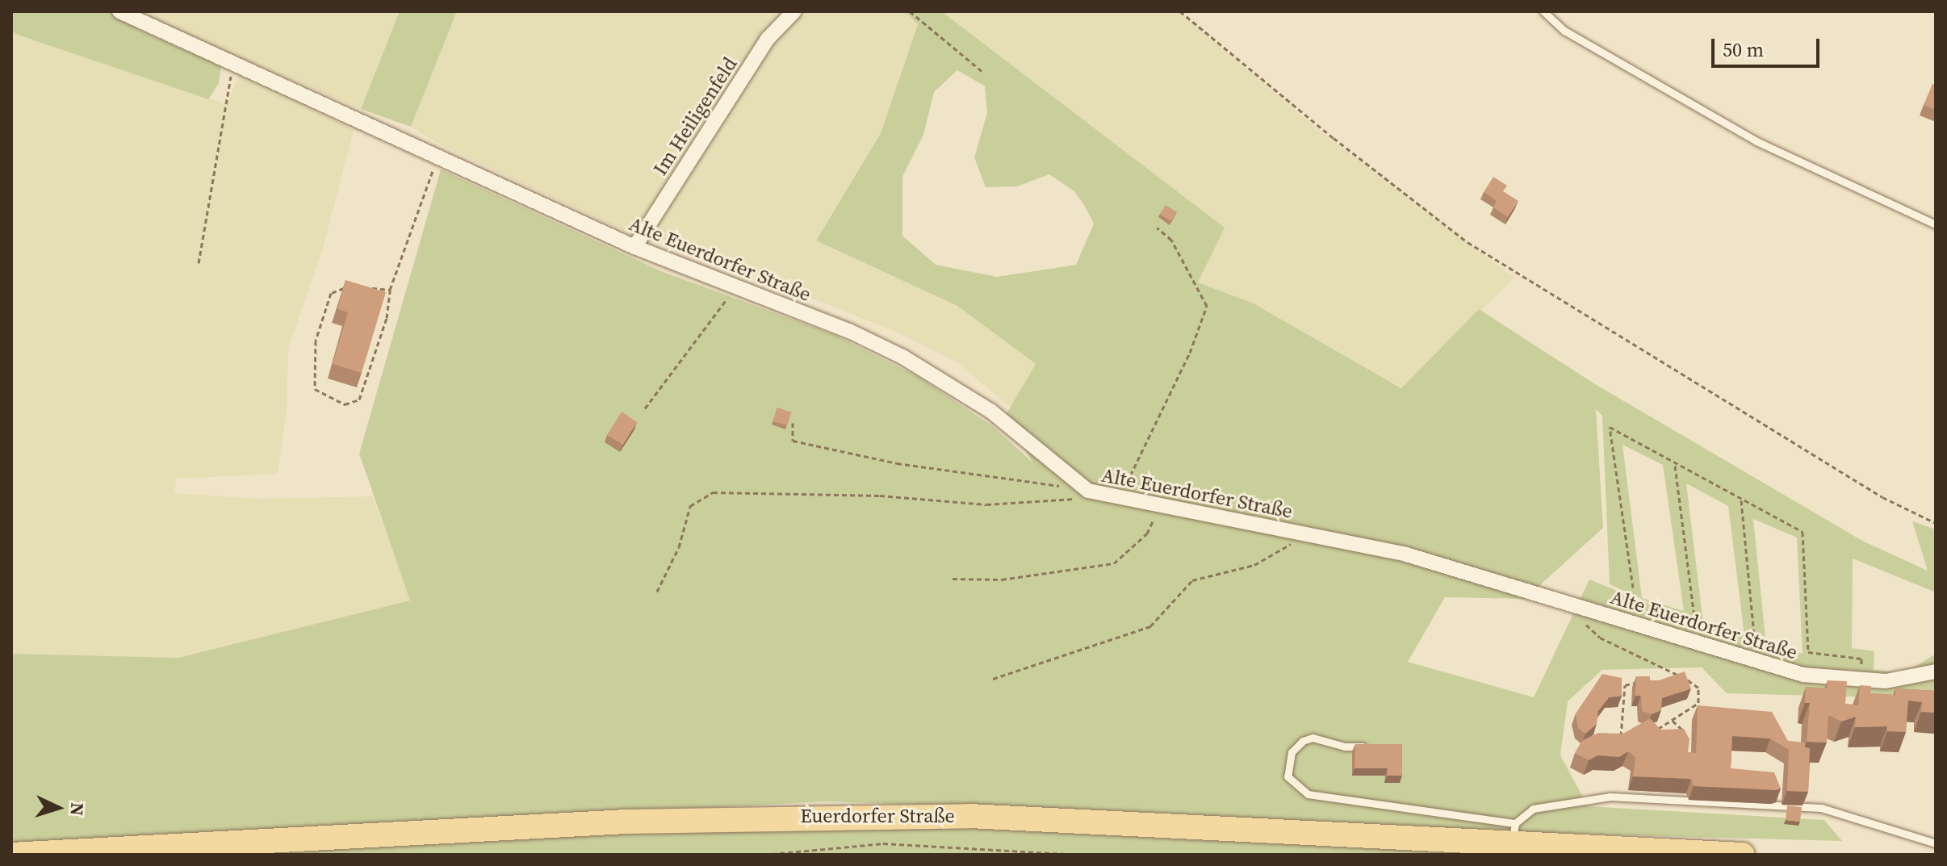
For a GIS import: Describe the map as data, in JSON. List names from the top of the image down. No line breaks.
{"streets":{"main road":["Euerdorfer Straße"],"street":["Im Heiligenfeld","Alte Euerdorfer Straße"]},"crossings":[["Im Heiligenfeld","Alte Euerdorfer Straße"]],"scale_bar":"50 m","north":"right"}
